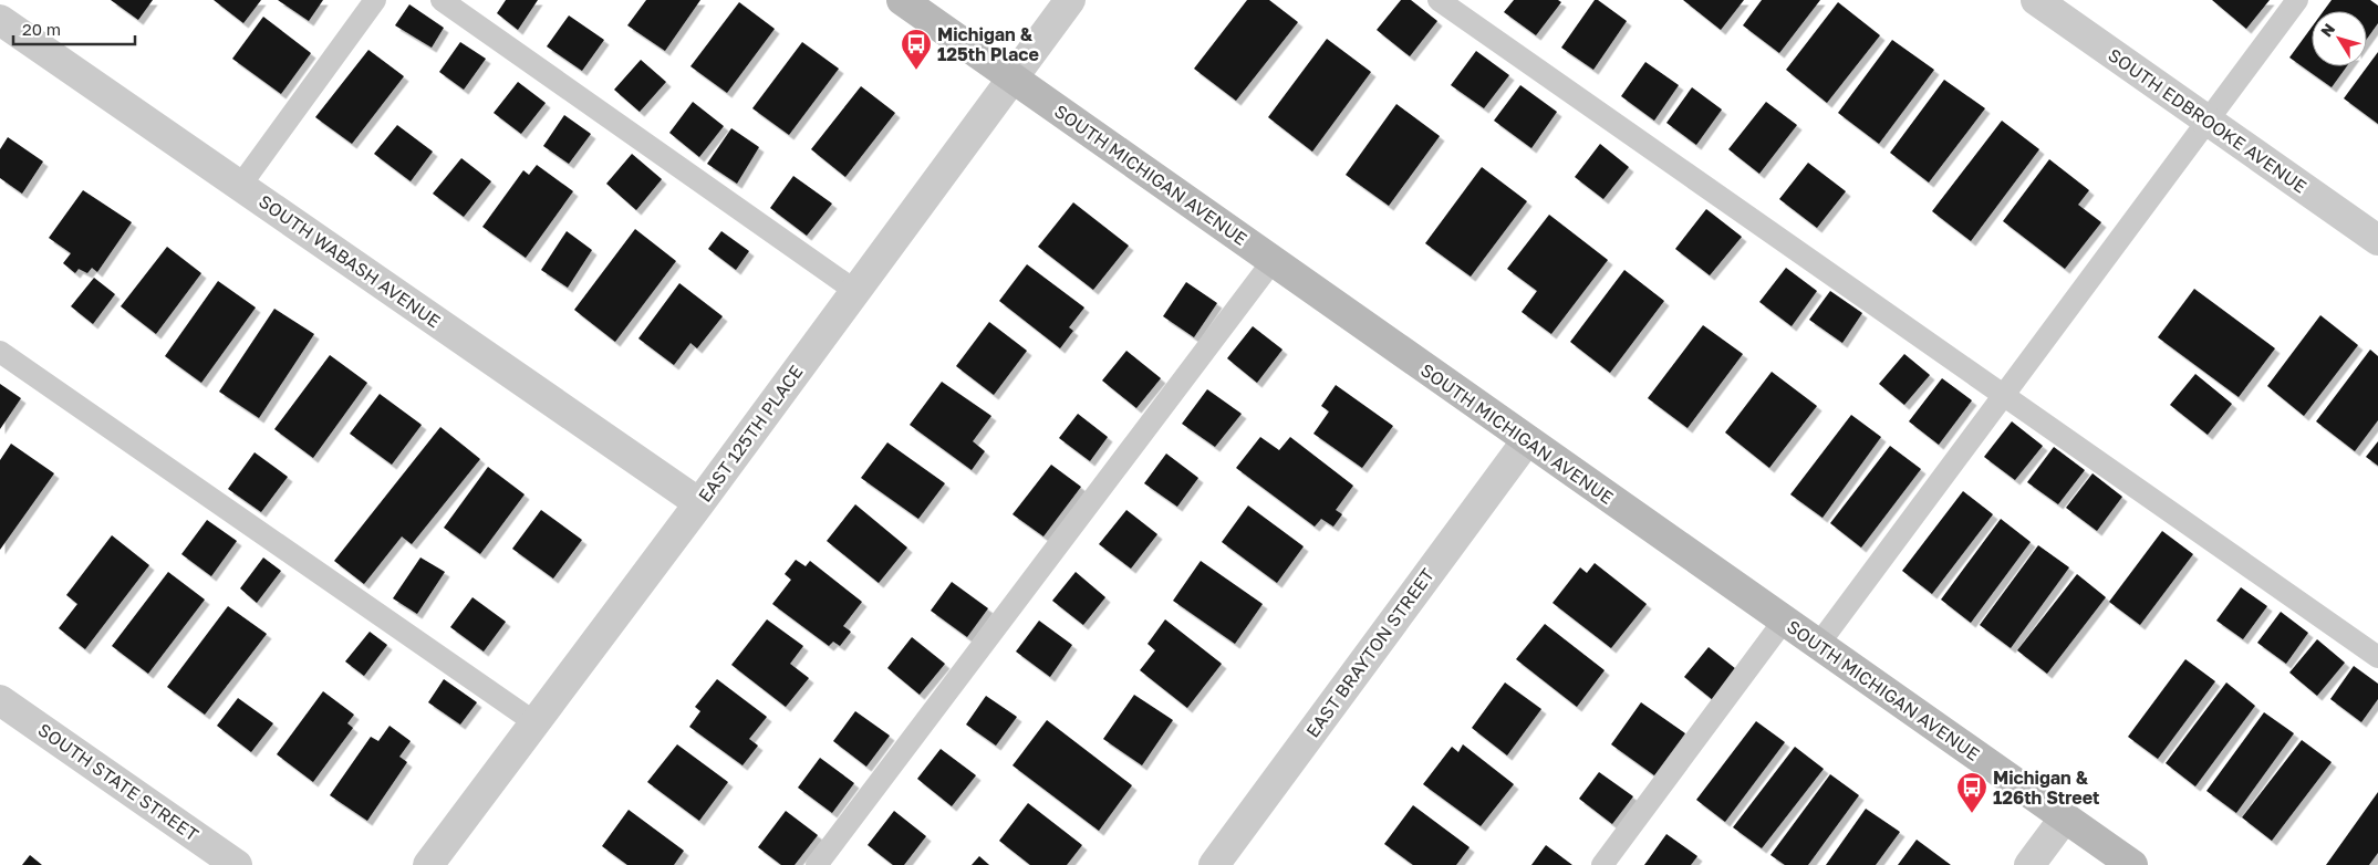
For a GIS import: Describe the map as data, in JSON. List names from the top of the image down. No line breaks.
{"streets":{"main road":["SOUTH MICHIGAN AVENUE"],"street":["SOUTH EDBROOKE AVENUE","SOUTH WABASH AVENUE","EAST 125TH PLACE","EAST BRAYTON STREET","SOUTH STATE STREET"]},"crossings":[["SOUTH MICHIGAN AVENUE","EAST 125TH PLACE"],["SOUTH MICHIGAN AVENUE","EAST BRAYTON STREET"],["SOUTH WABASH AVENUE","EAST 125TH PLACE"]],"places":{"bus stop":["Michigan & 125th Place","Michigan & 126th Street"]},"scale_bar":"20 m","north":"top left"}
